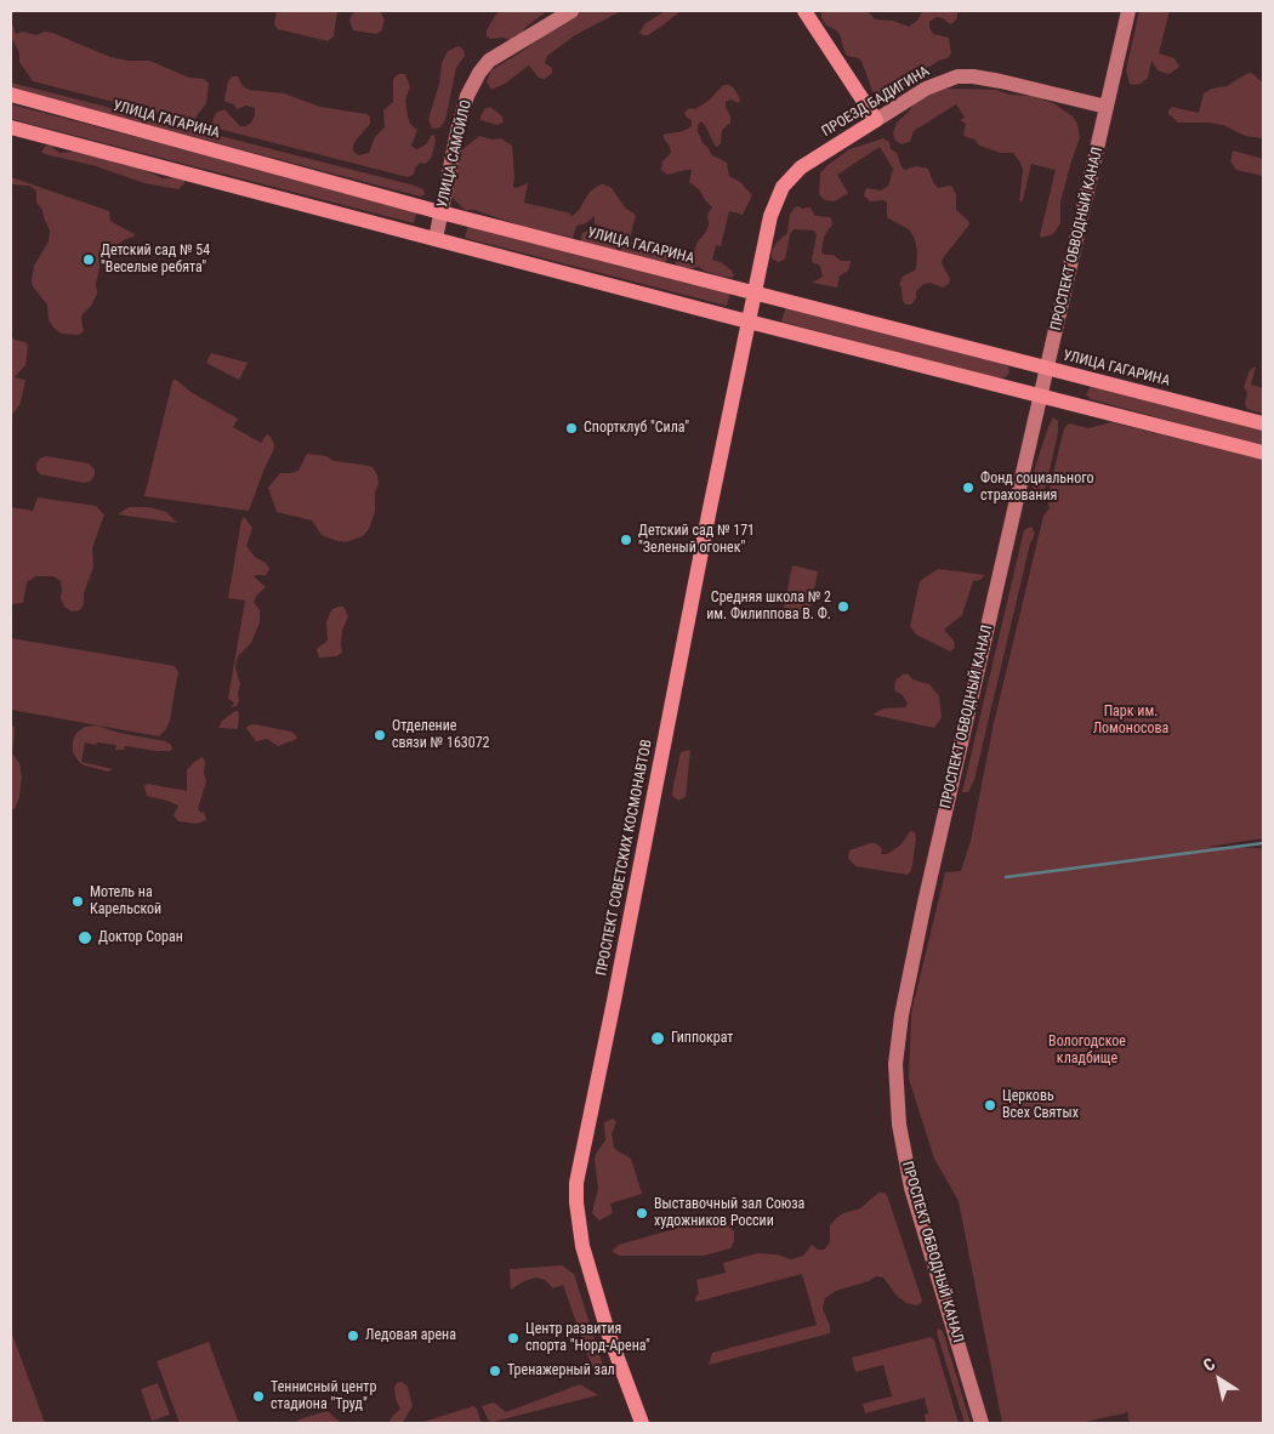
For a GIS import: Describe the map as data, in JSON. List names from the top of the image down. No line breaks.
{"streets":{"main road":["ПРОЕЗД БАДИГИНА","УЛИЦА ГАГАРИНА","УЛИЦА САМОЙЛО","ПРОСПЕКТ ОБВОДНЫЙ КАНАЛ","ПРОСПЕКТ СОВЕТСКИХ КОСМОНАВТОВ"]},"crossings":[["ПРОЕЗД БАДИГИНА","УЛИЦА ГАГАРИНА"],["ПРОЕЗД БАДИГИНА","ПРОСПЕКТ ОБВОДНЫЙ КАНАЛ"],["ПРОЕЗД БАДИГИНА","ПРОСПЕКТ СОВЕТСКИХ КОСМОНАВТОВ"],["УЛИЦА ГАГАРИНА","УЛИЦА САМОЙЛО"],["УЛИЦА ГАГАРИНА","ПРОСПЕКТ ОБВОДНЫЙ КАНАЛ"],["УЛИЦА ГАГАРИНА","ПРОСПЕКТ СОВЕТСКИХ КОСМОНАВТОВ"]],"parks":["Парк им. Ломоносова","Вологодское кладбище"],"places":["Детский сад № 54 \"Веселые ребята\"","Спортклуб \"Сила\"","Фонд социального страхования","Детский сад № 171 \"Зеленый огонек\"","Средняя школа № 2 им. Филиппова В. Ф.","Отделение связи № 163072","Мотель на Карельской","Доктор Соран","Гиппократ","Церковь Всех Святых","Выставочный зал Союза художников России","Ледовая арена","Центр развития спорта \"Норд-Арена\"","Тренажерный зал","Теннисный центр стадиона \"Труд\""],"north":"top left"}
